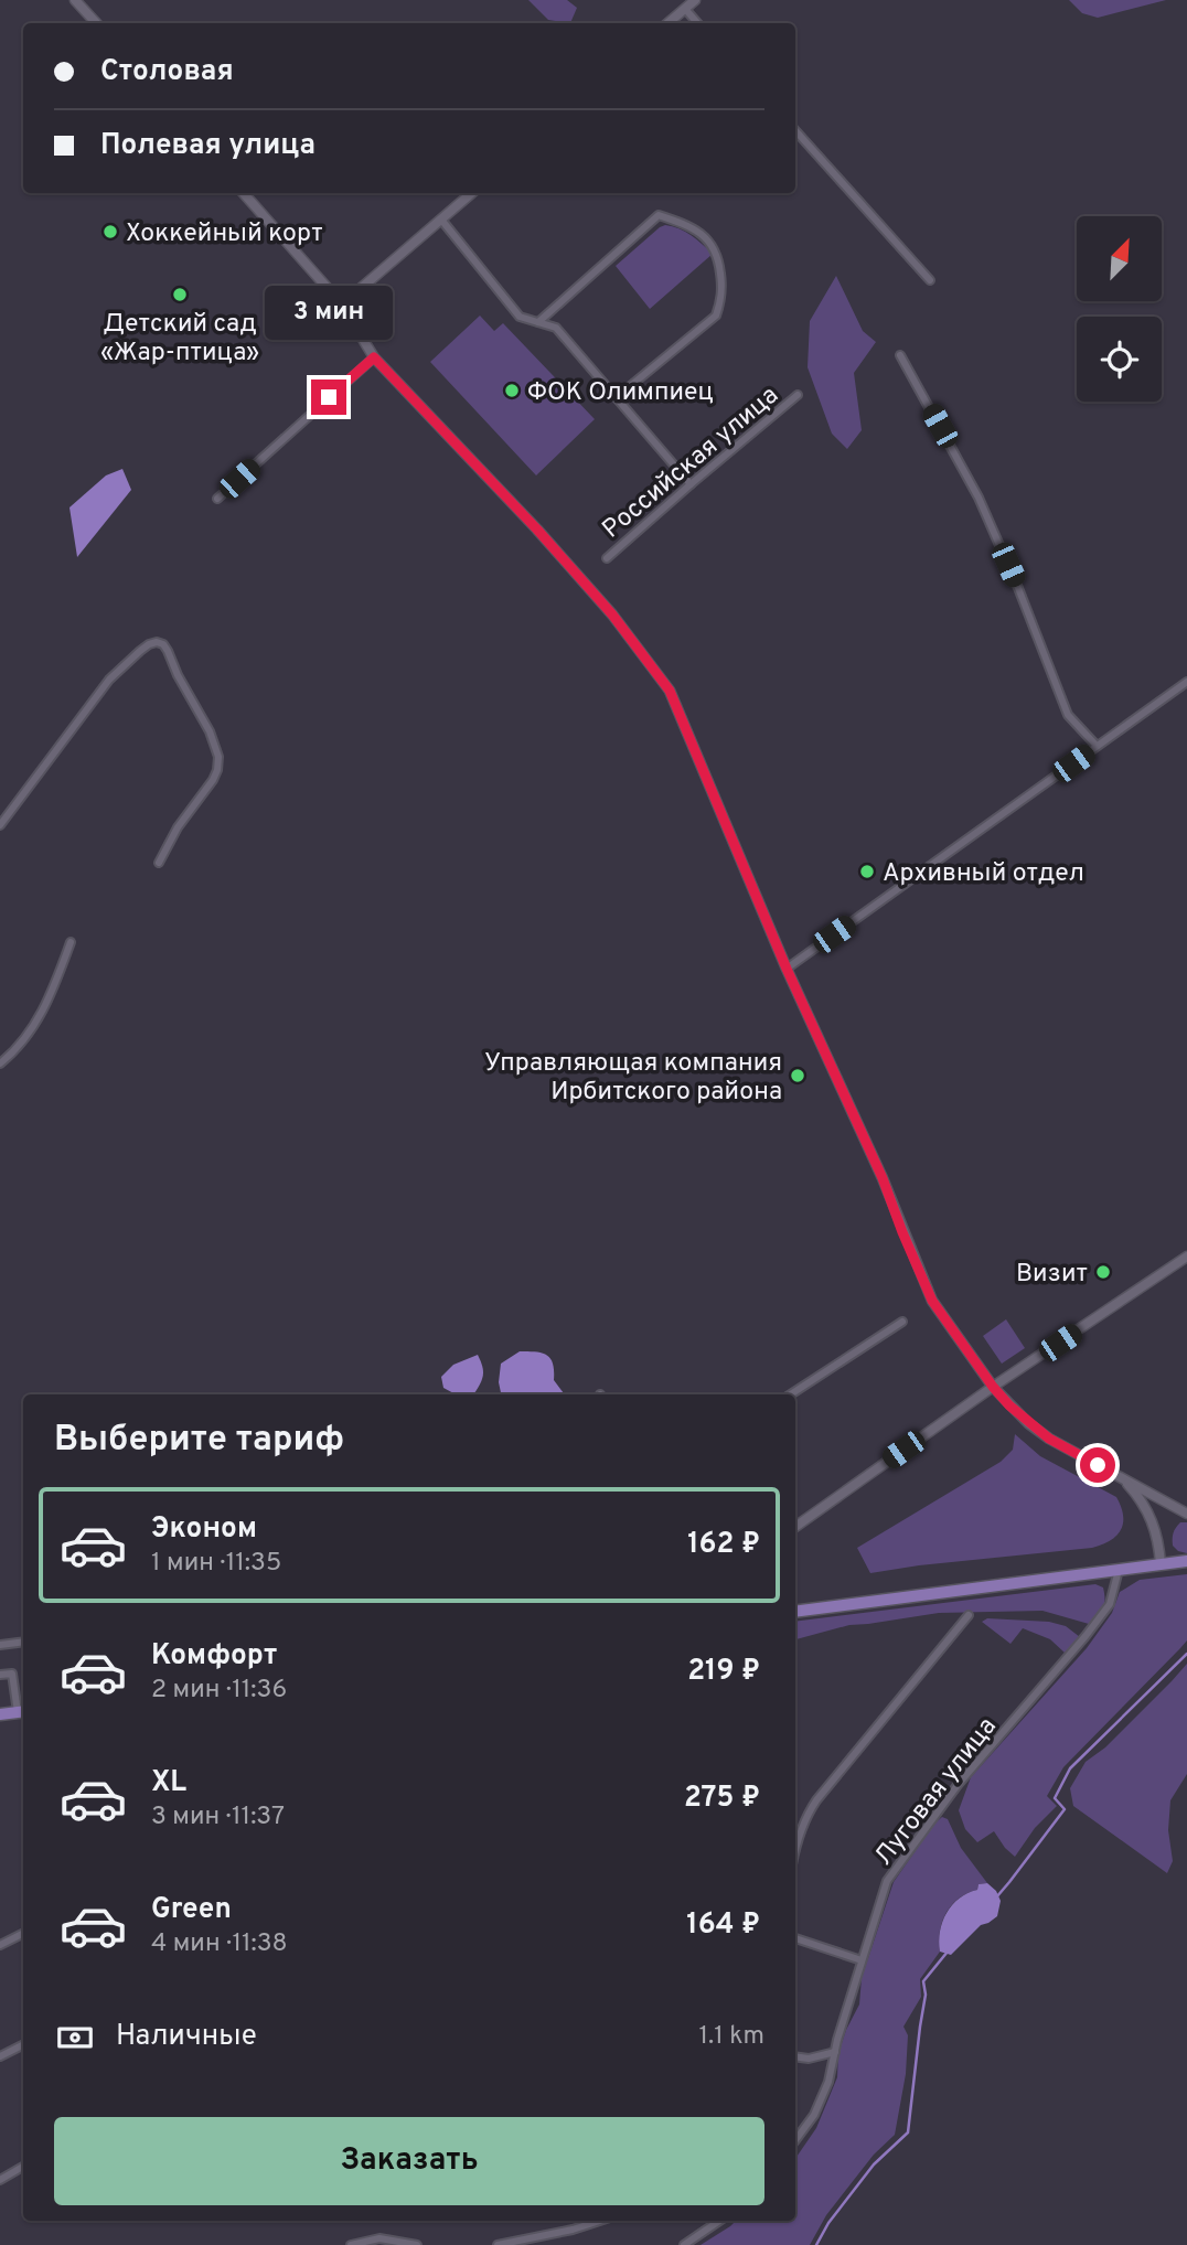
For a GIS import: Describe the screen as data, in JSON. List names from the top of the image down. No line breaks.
{"streets":{"street":["Российская улица","Луговая улица"]},"places":["Хоккейный корт","Детский сад «Жар-птица»","ФОК Олимпиец","Архивный отдел","Управляющая компания Ирбитского района","Визит"],"north":"top right","page":{"banner":["Столовая","Полевая улица"],"bubble":"3 мин","heading":"Выберите тариф","list":[{"name":"Эконом","note":"1 мин · 11:35","value":"162 ₽"},{"name":"Комфорт","note":"2 мин · 11:36","value":"219 ₽"},{"name":"XL","note":"3 мин · 11:37","value":"275 ₽"},{"name":"Green","note":"4 мин · 11:38","value":"164 ₽"}],"pay":["Наличные","1.1 km"],"buttons":"Заказать"}}
